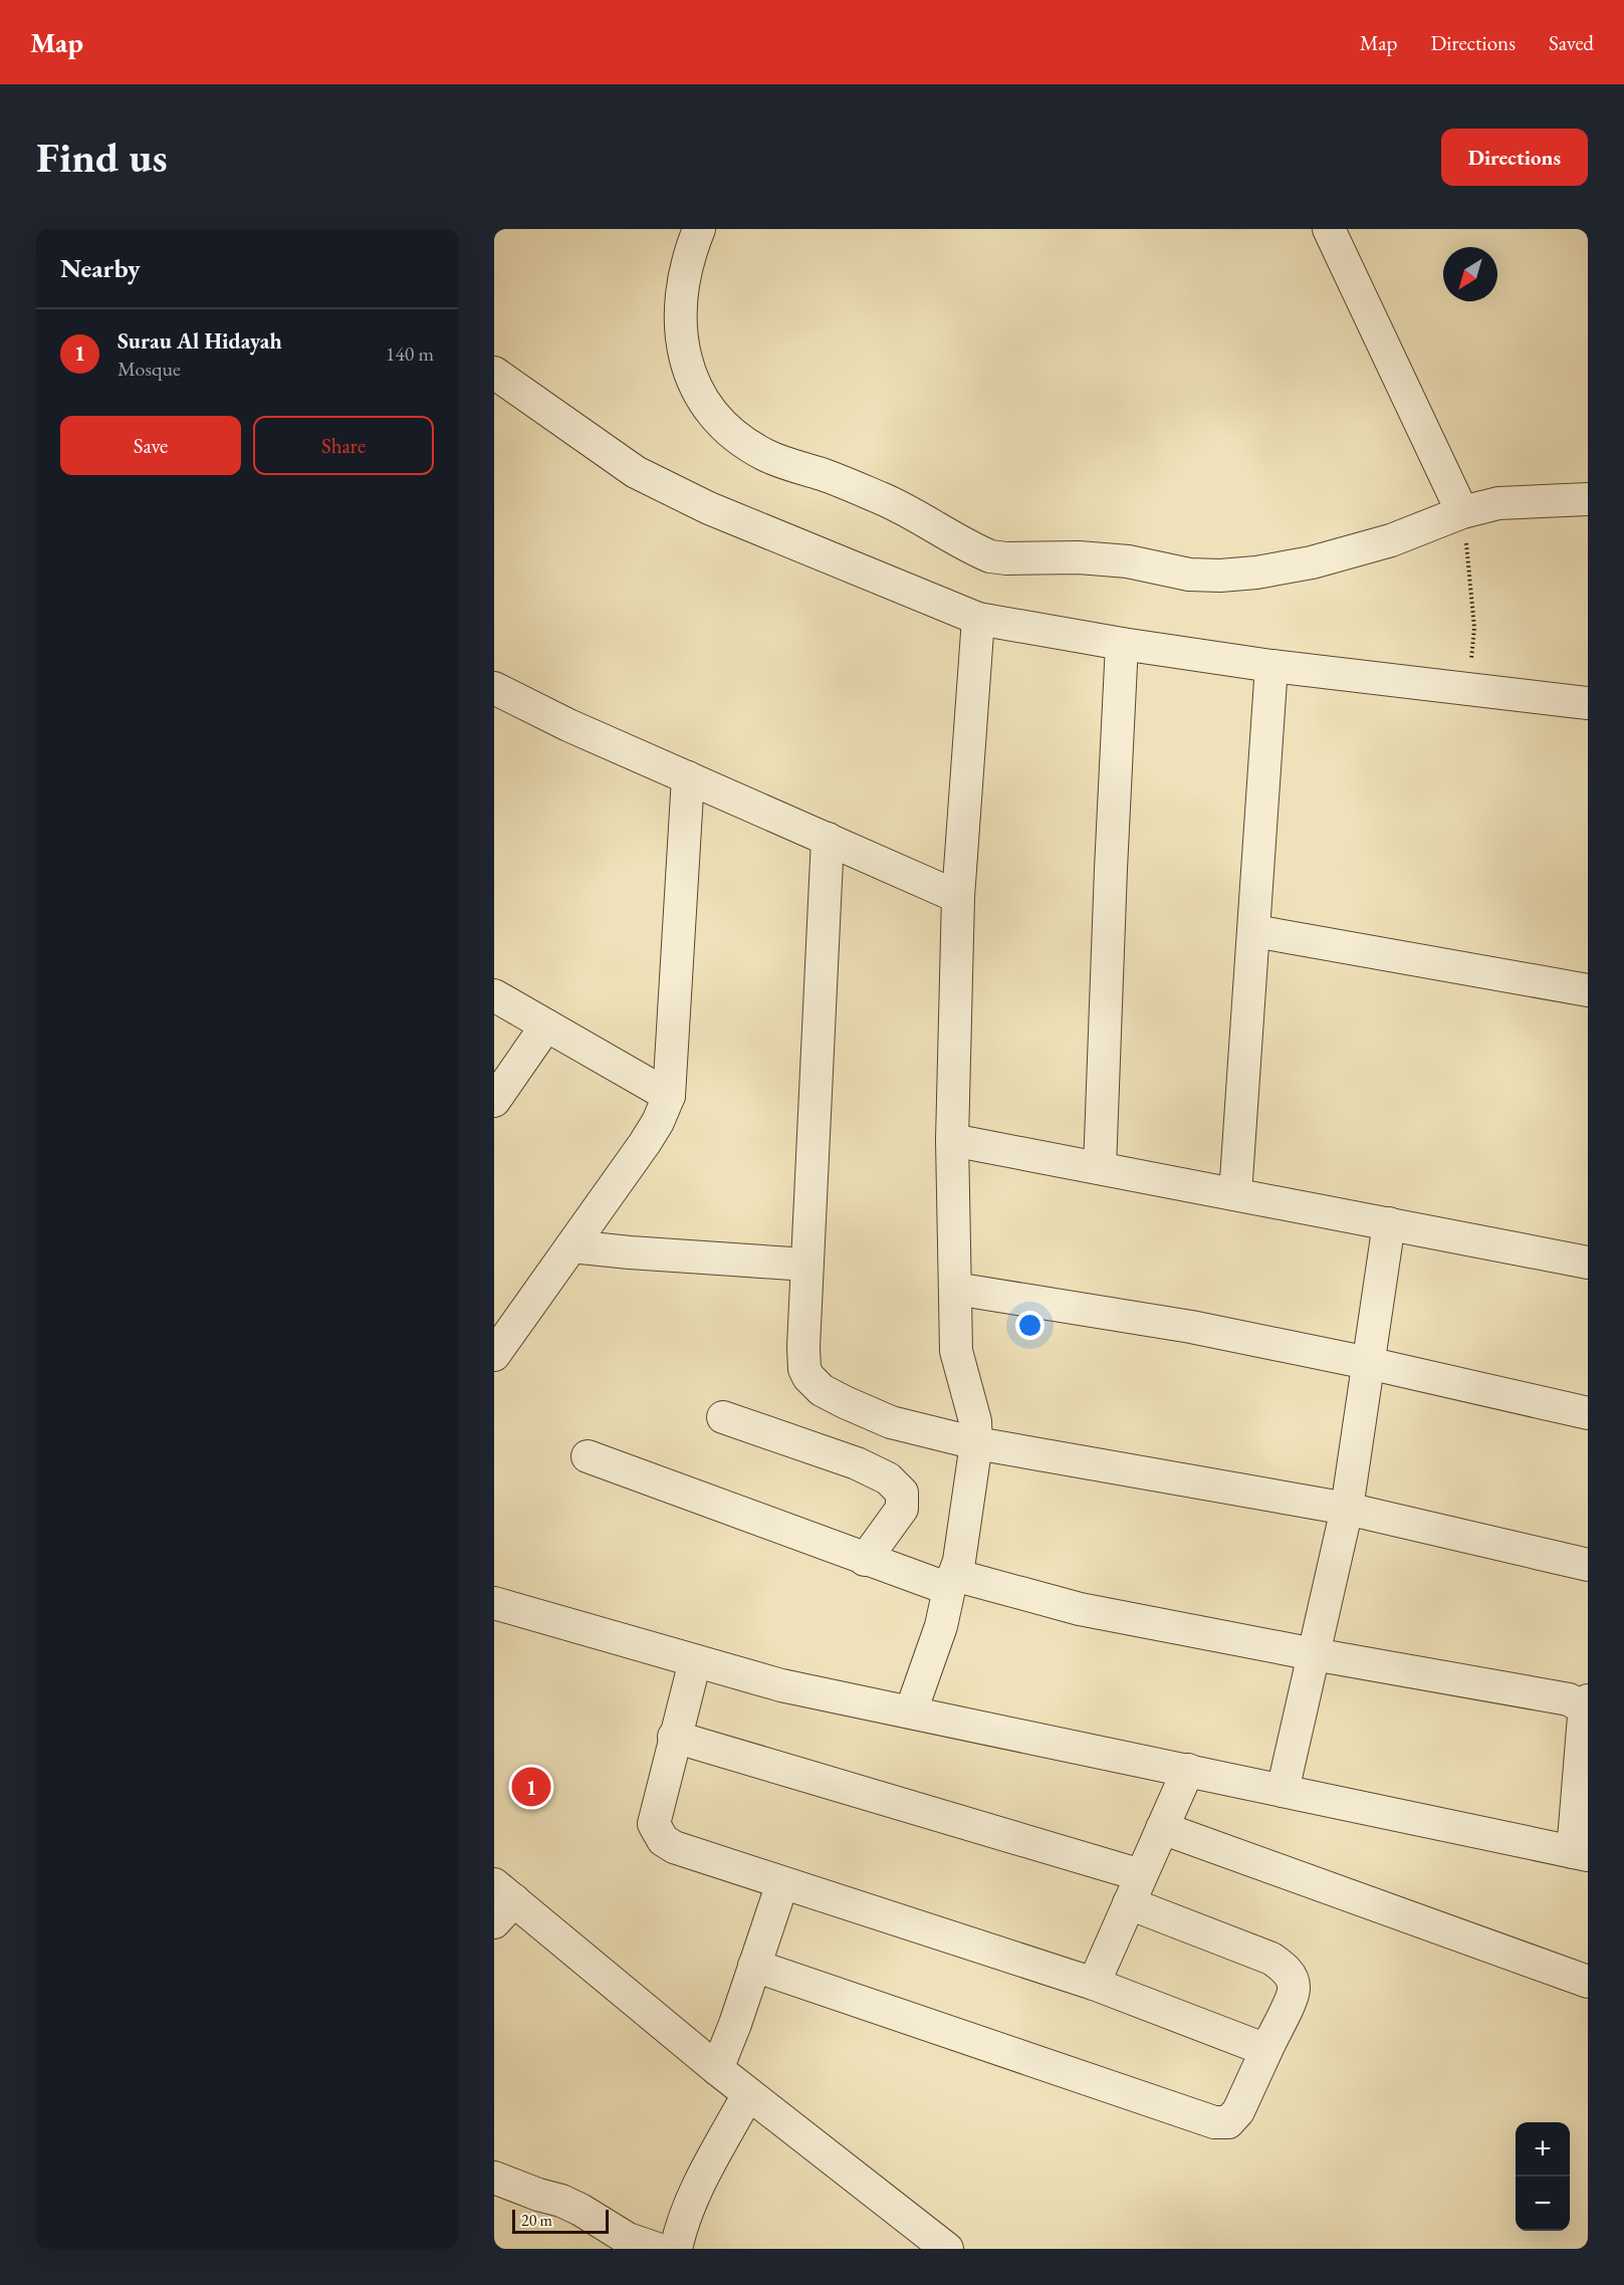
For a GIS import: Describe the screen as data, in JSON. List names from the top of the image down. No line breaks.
{"scale_bar":"20 m","north":"bottom left","page":{"header":"Map","nav":["Map","Directions","Saved"],"buttons":["Directions",["Save","Share"]],"title":"Find us","heading":"Nearby","list":[{"mark":"1","name":"Surau Al Hidayah","note":"Mosque","value":"140 m"}],"pins":"1","map_buttons":["+","−"],"scale":"20 m"}}
